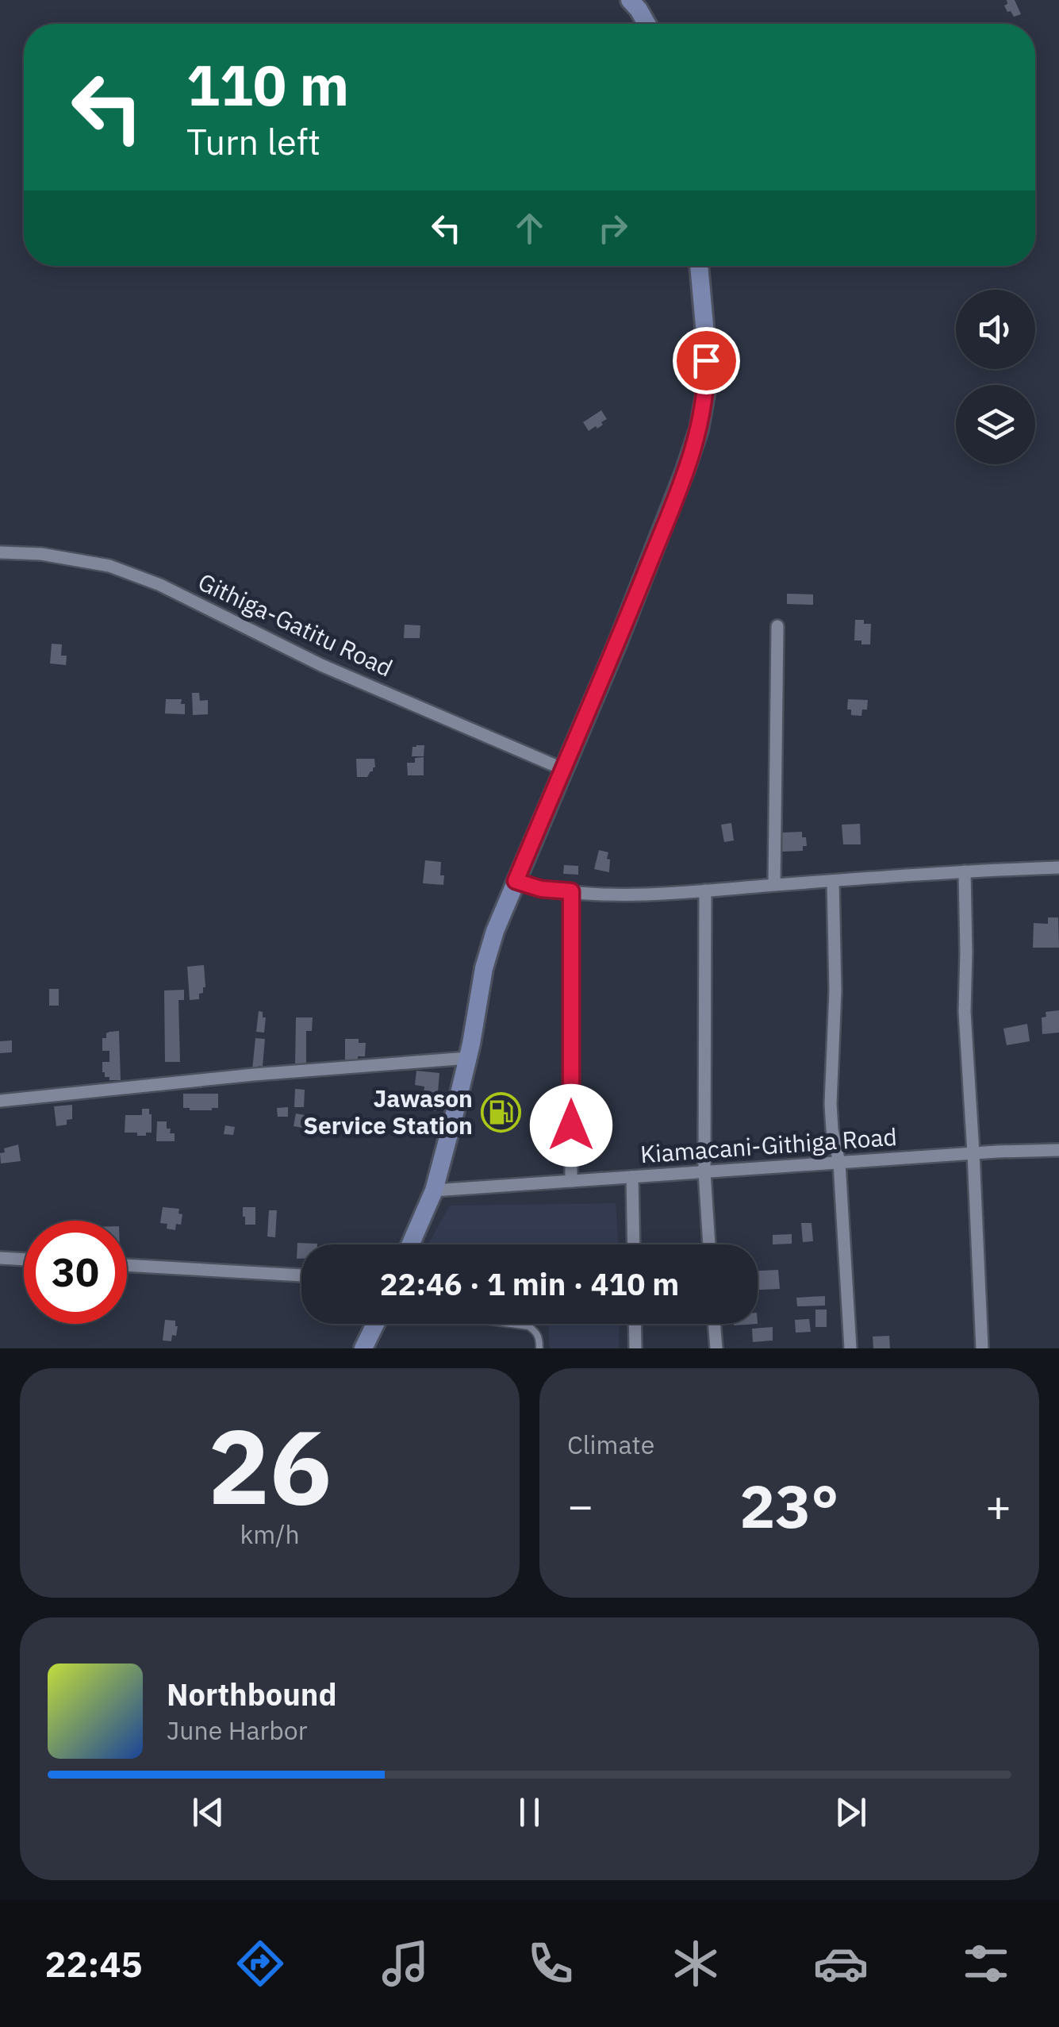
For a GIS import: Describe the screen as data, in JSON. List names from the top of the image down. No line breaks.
{"streets":{"street":["Githiga-Gatitu Road","Kiamacani-Githiga Road"]},"places":{"fuel station":["Jawason Service Station"]},"page":{"turn":["110 m","Turn left"],"limit":"30","trip":"22:46 · 1 min · 410 m","tile":[["26","km/h"],"Climate"],"heat":["−","23°","+"],"song":["Northbound","June Harbor"],"tabs":"22:45"}}
